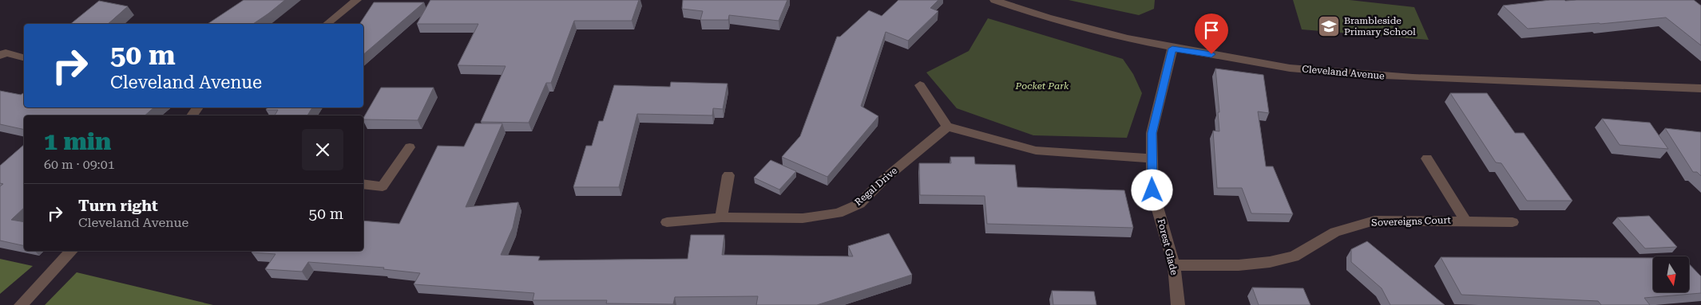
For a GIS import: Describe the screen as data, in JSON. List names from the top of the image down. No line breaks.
{"streets":{"street":["Cleveland Avenue","Regal Drive","Sovereigns Court","Forest Glade"]},"crossings":[["Cleveland Avenue","Forest Glade"],["Sovereigns Court","Forest Glade"]],"parks":["Pocket Park"],"places":{"school or university":["Brambleside Primary School"]},"north":"bottom","page":{"turn":["50 m","Cleveland Avenue"],"heading":["1 min","60 m · 09:01"],"list":[{"name":"Turn right","note":"Cleveland Avenue","value":"50 m"}]}}
